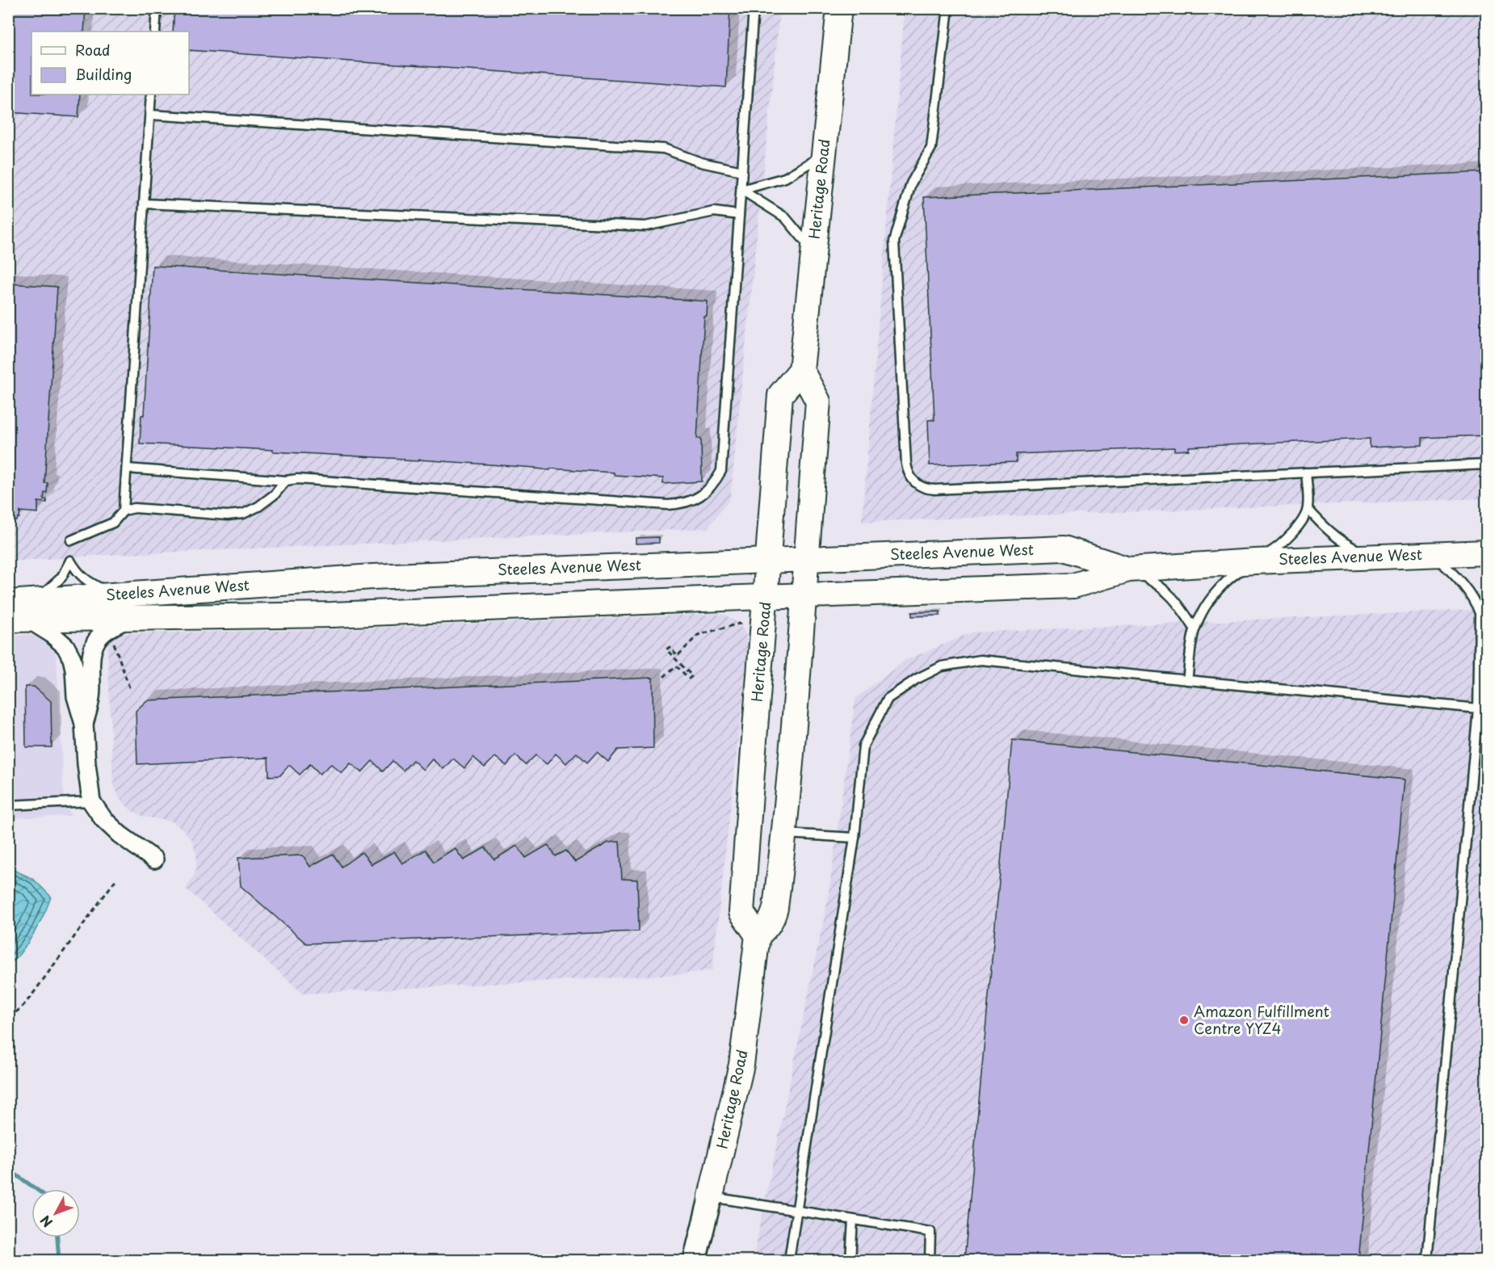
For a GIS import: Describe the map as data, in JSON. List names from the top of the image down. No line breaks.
{"streets":{"main road":["Heritage Road","Steeles Avenue West"]},"crossings":[["Heritage Road","Steeles Avenue West"]],"places":["Amazon Fulfillment Centre YYZ4"],"legend":["Road","Building"],"north":"bottom left"}
